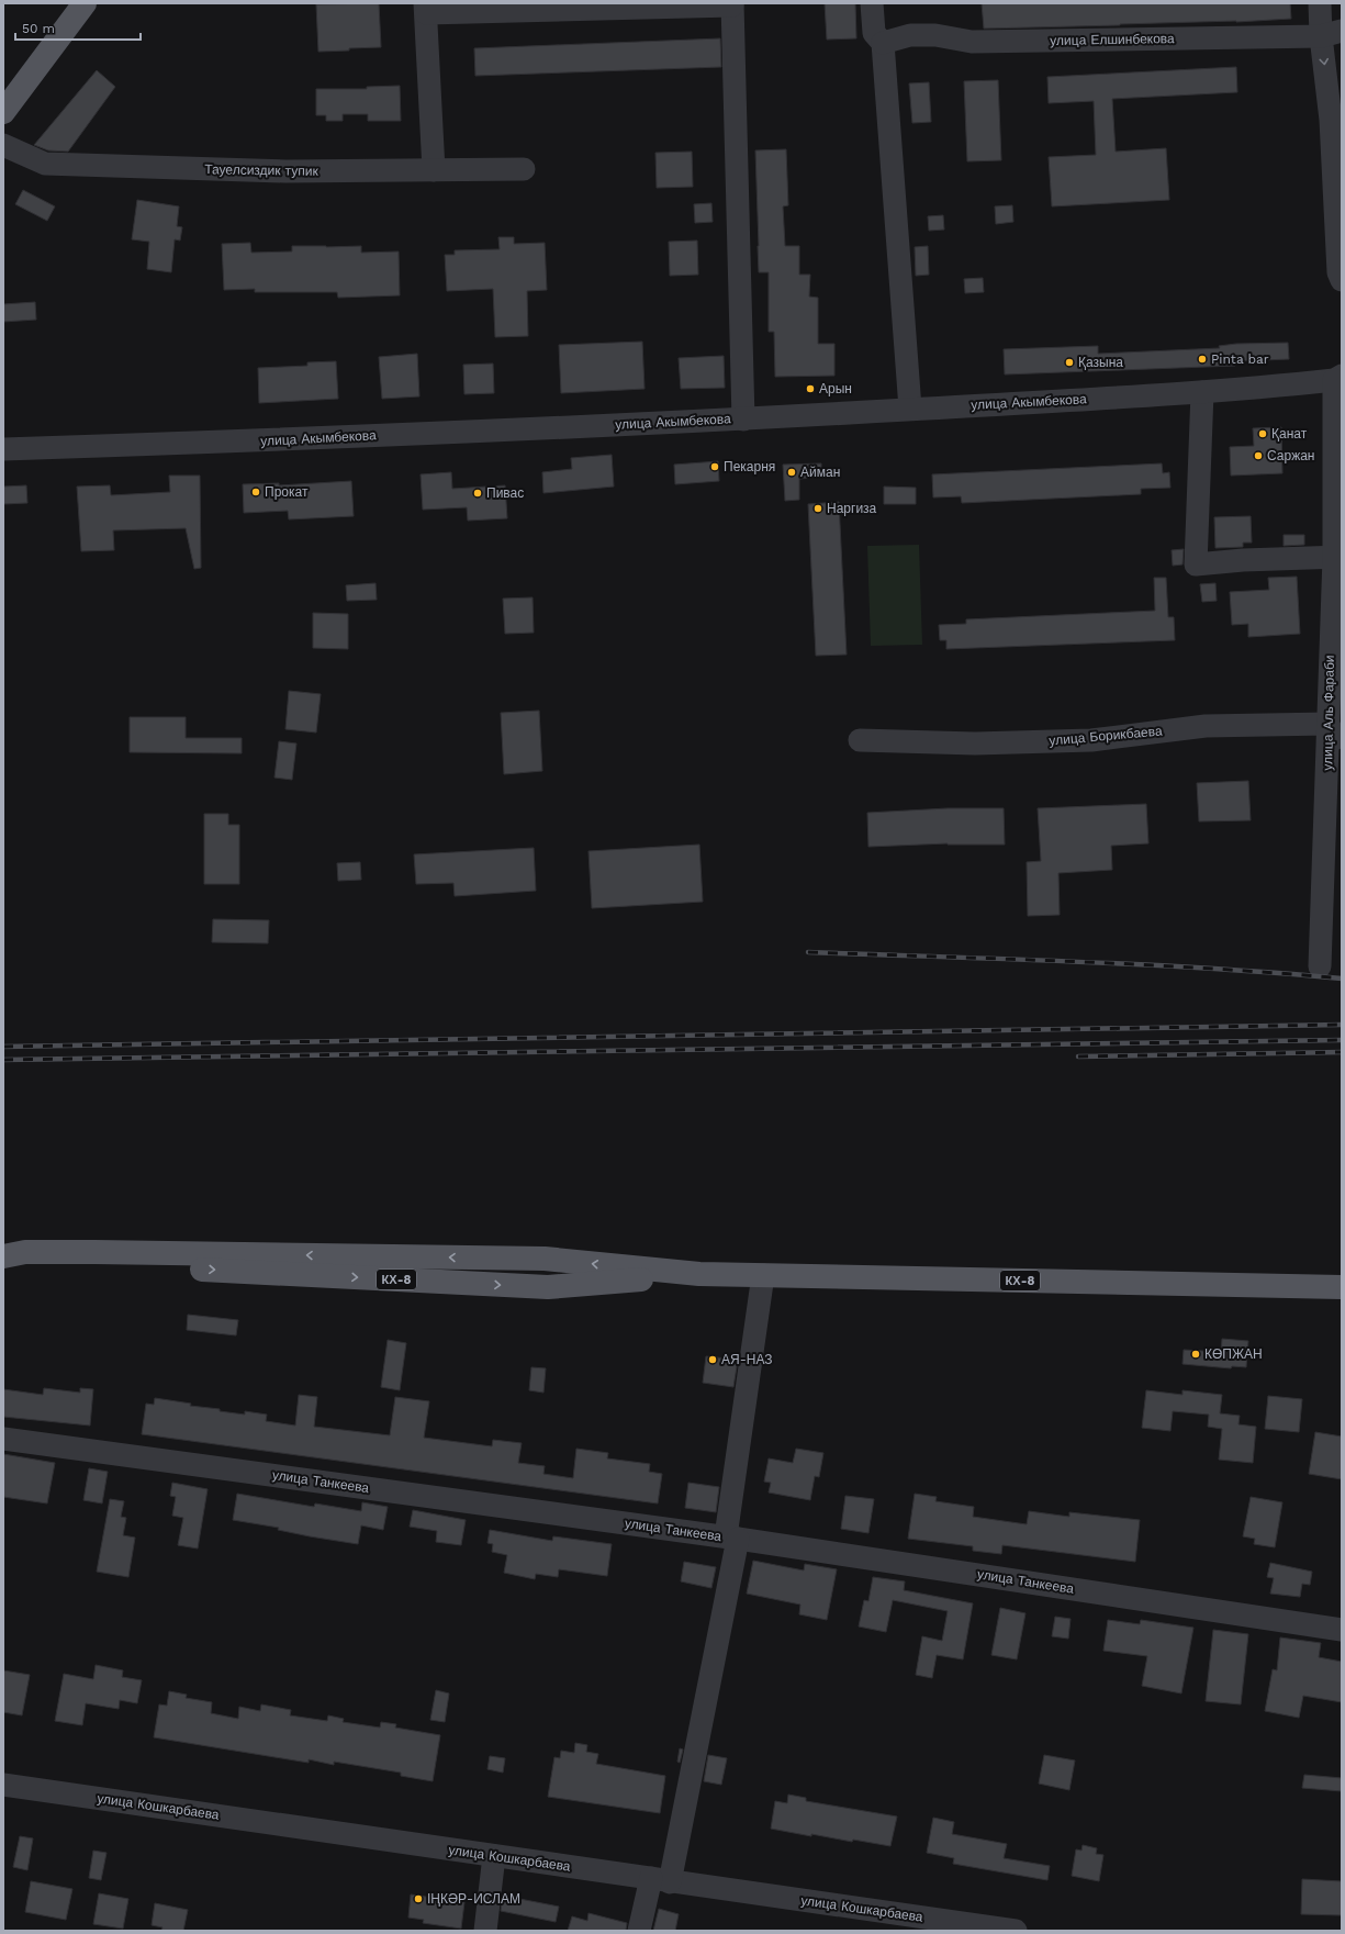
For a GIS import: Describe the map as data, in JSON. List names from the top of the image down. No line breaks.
{"streets":{"main road":["КХ-8"],"street":["улица Елшинбекова","Тауелсиздик тупик","улица Акымбекова","улица Аль Фараби","улица Борикбаева","улица Танкеева","улица Кошкарбаева"]},"crossings":[["улица Акымбекова","улица Аль Фараби"],["улица Аль Фараби","улица Борикбаева"]],"places":["Pinta bar","Қазына","Арын","Қанат","Саржан","Пекарня","Айман","Прокат","Пивас","Наргиза","КӨПЖАН","АЯ-НАЗ","ІҢКӘР-ИСЛАМ"],"scale_bar":"50 m"}
